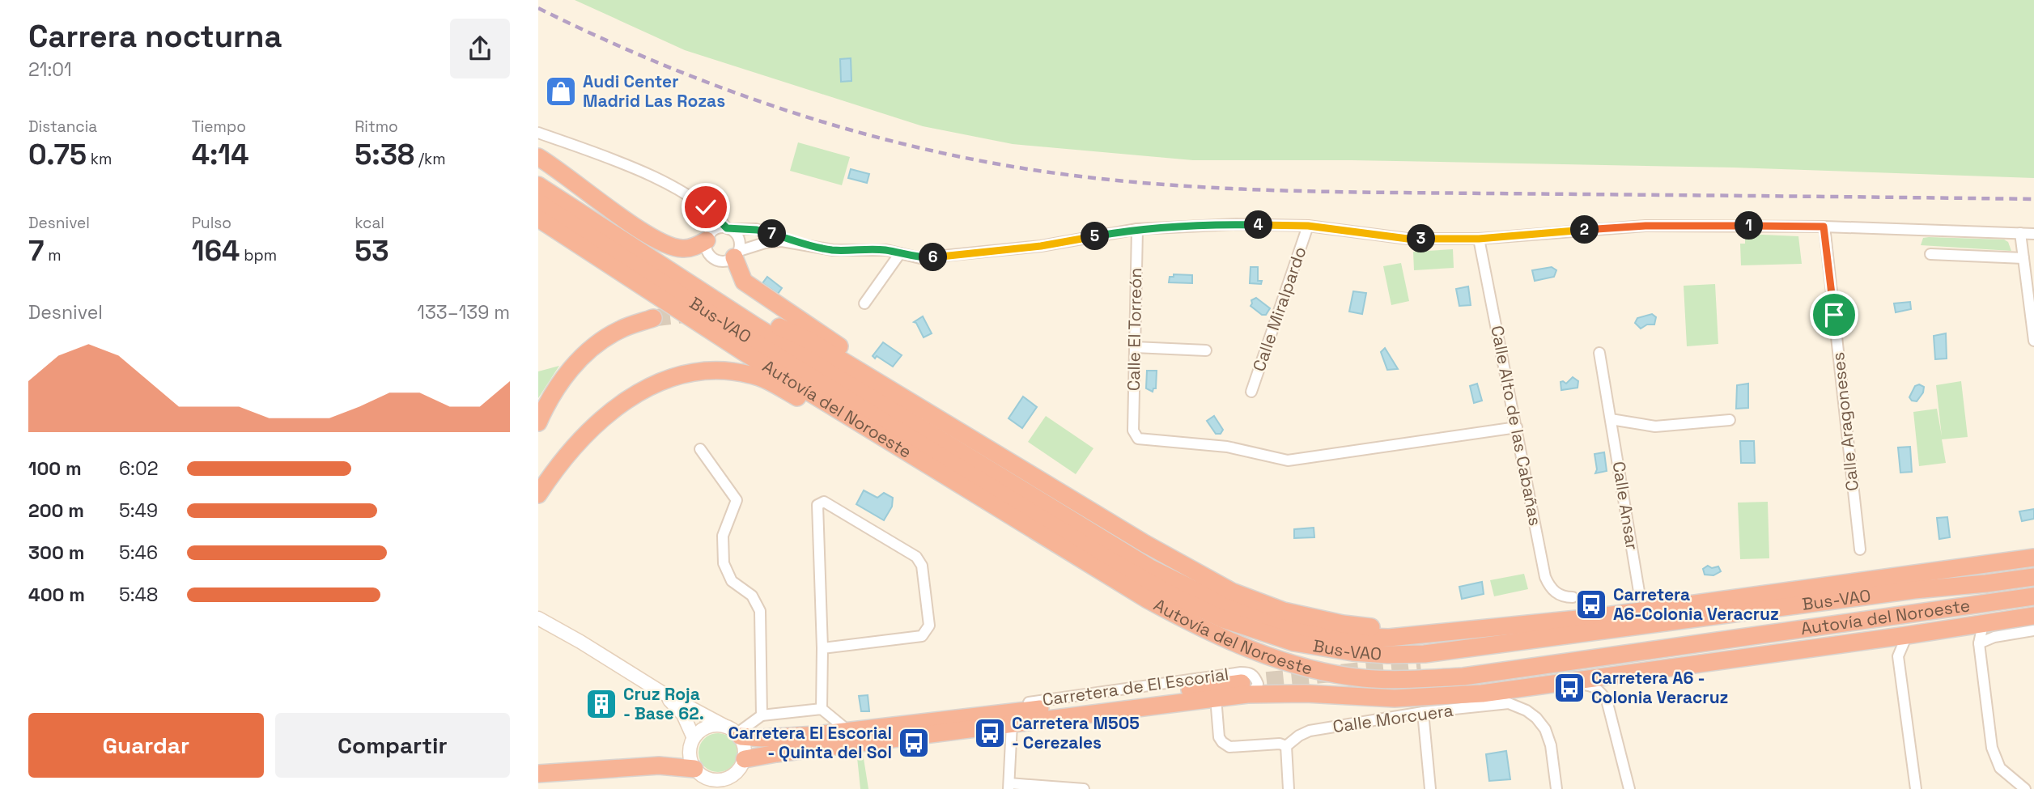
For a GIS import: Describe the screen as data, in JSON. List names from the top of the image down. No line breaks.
{"streets":{"highway":["Bus-VAO","Autovía del Noroeste"],"street":["Calle Miralpardo","Calle El Torreón","Calle Aragoneses","Calle Alto de las Cabañas","Calle Ansar","Carretera de El Escorial","Calle Morcuera"]},"crossings":[["Calle El Torreón","Calle Alto de las Cabañas"]],"places":{"shop":["Audi Center Madrid Las Rozas"],"bus stop":["Carretera A6-Colonia Veracruz","Carretera A6 - Colonia Veracruz","Carretera M505 - Cerezales","Carretera El Escorial - Quinta del Sol"],"building":["Cruz Roja - Base 62."]},"page":{"heading":["Carrera nocturna","21:01"],"stats":[["Distancia","0.75 km"],["Tiempo","4:14"],["Ritmo","5:38 /km"],["Desnivel","7 m"],["Pulso","164 bpm"],["kcal","53"]],"pins":["4","1","2","7","5","3","6"],"chart":["Desnivel","133–139 m"],"list":[{"name":"100 m","note":"6:02"},{"name":"200 m","note":"5:49"},{"name":"300 m","note":"5:46"},{"name":"400 m","note":"5:48"}],"buttons":["Guardar","Compartir"]}}
